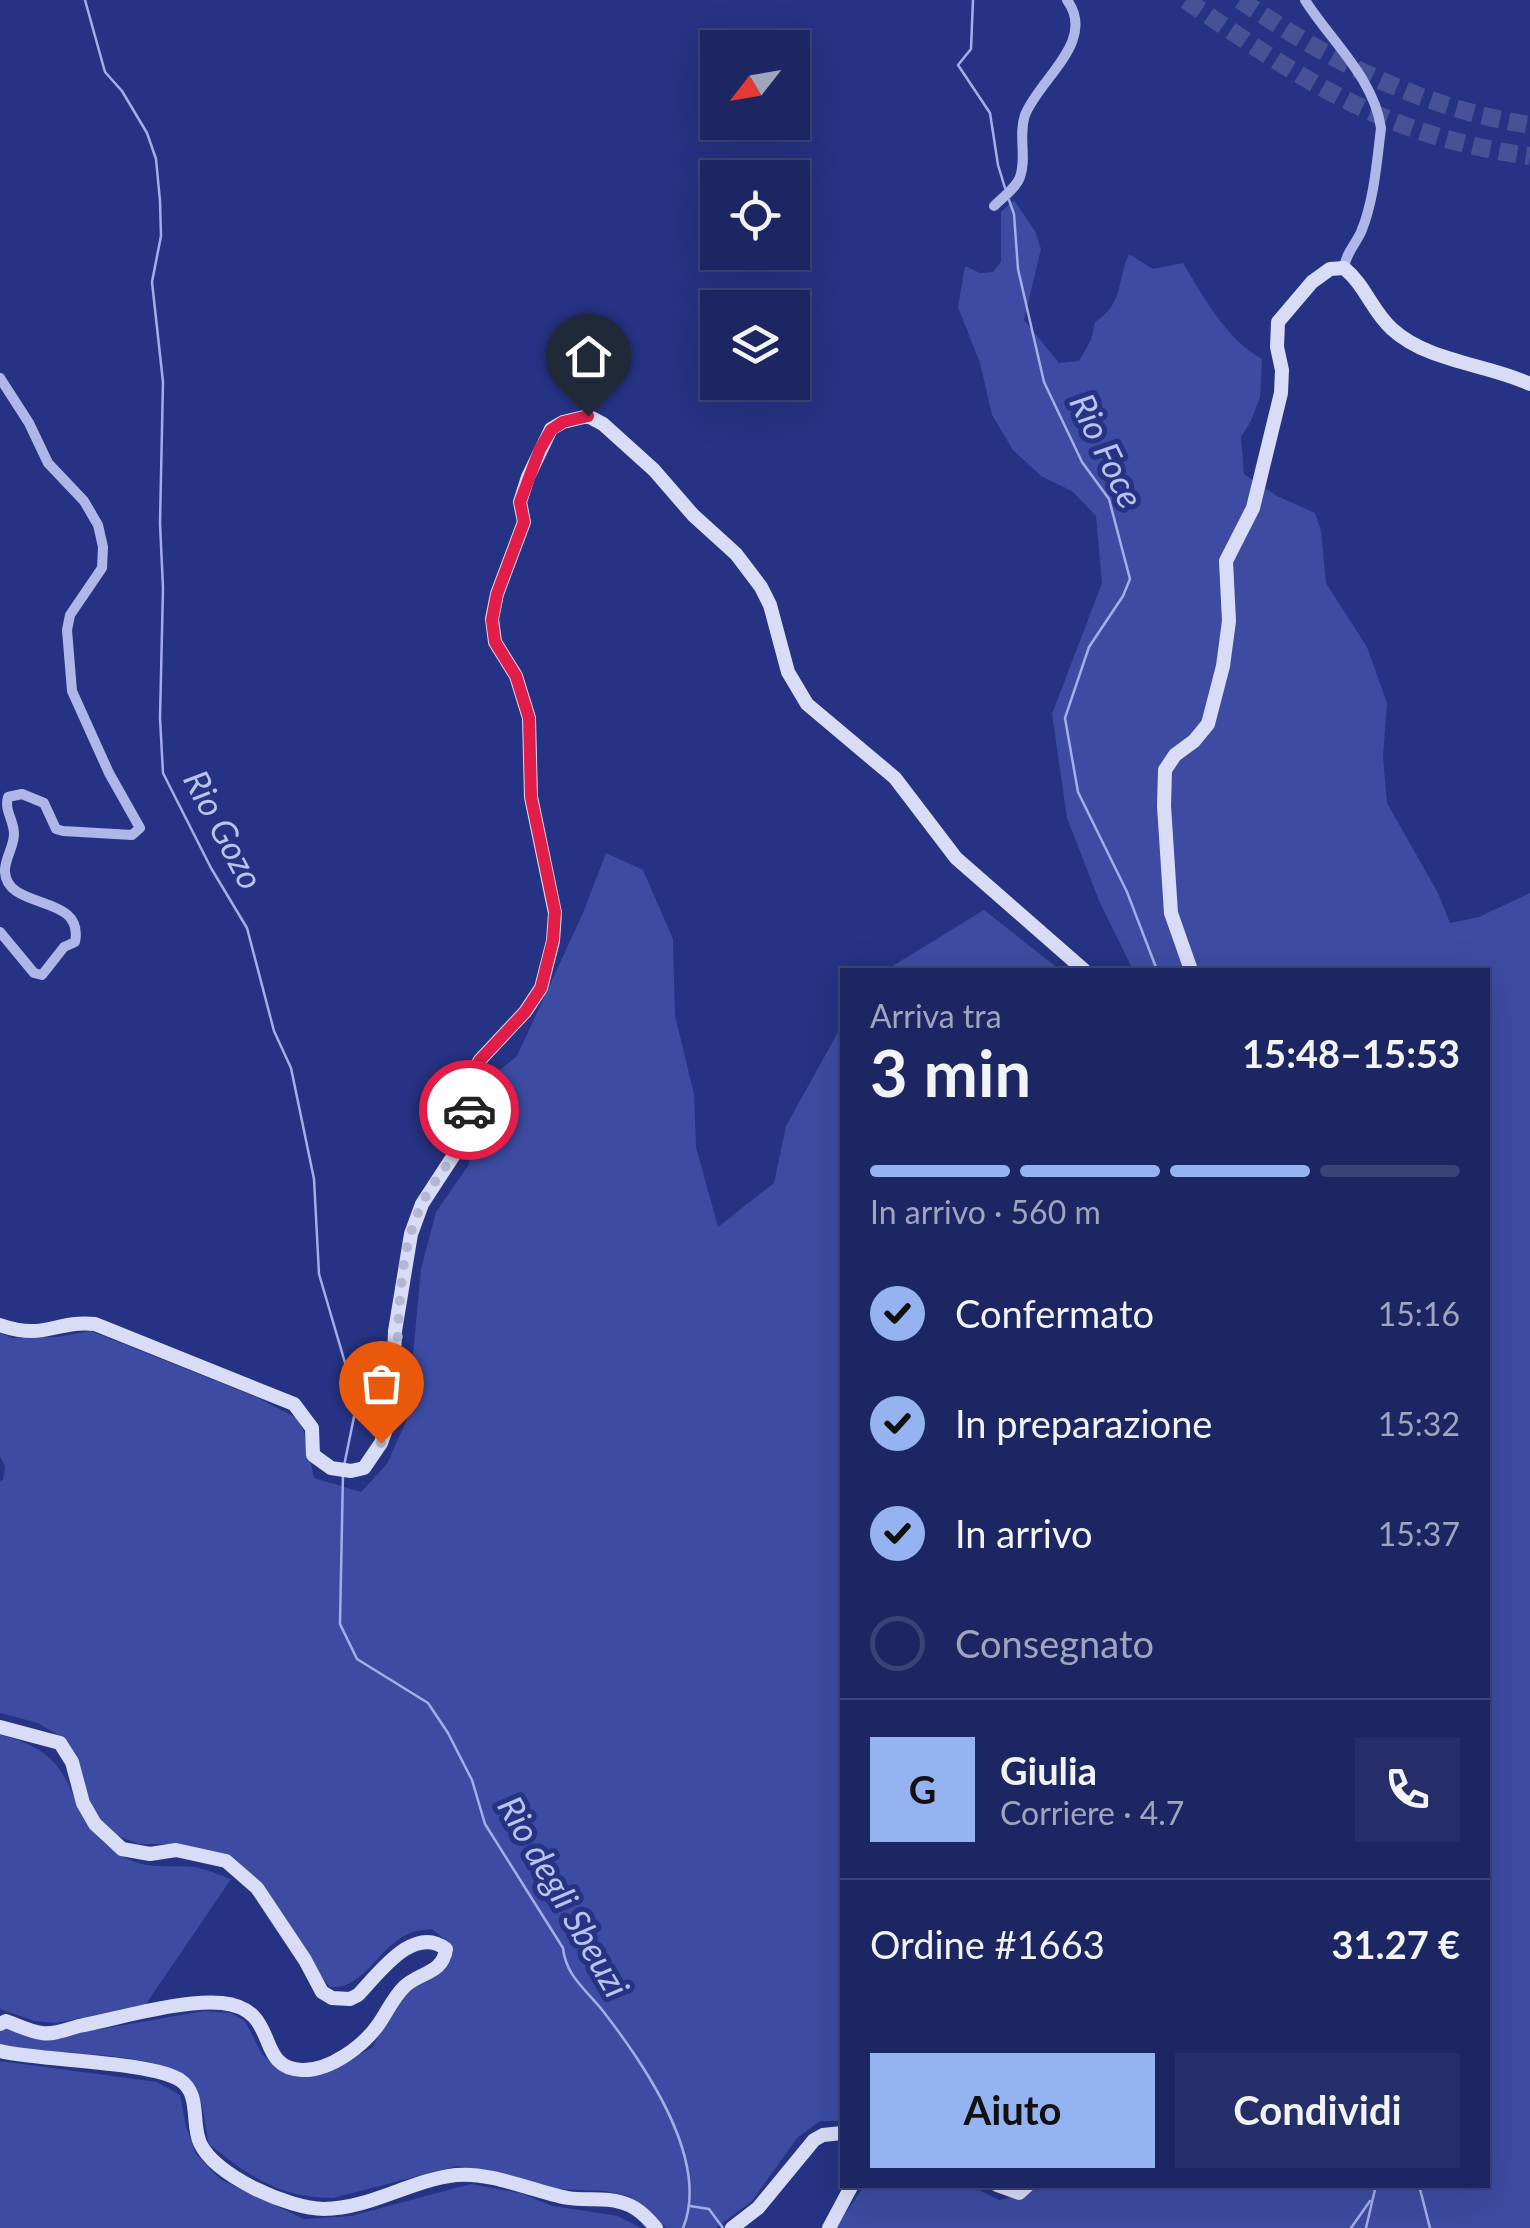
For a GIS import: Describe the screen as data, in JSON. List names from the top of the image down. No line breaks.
{"water":["Rio Foce","Rio Gozo","Rio degli Sbeuzi"],"north":"bottom left","page":{"heading":["3 min","Arriva tra","15:48–15:53"],"panel":["Giulia","Corriere · 4.7","Ordine #1663","31.27 €"],"bar":"In arrivo · 560 m","list":[["Confermato","15:16"],["In preparazione","15:32"],["In arrivo","15:37"],"Consegnato"],"round":"G","buttons":["Aiuto","Condividi"]}}
